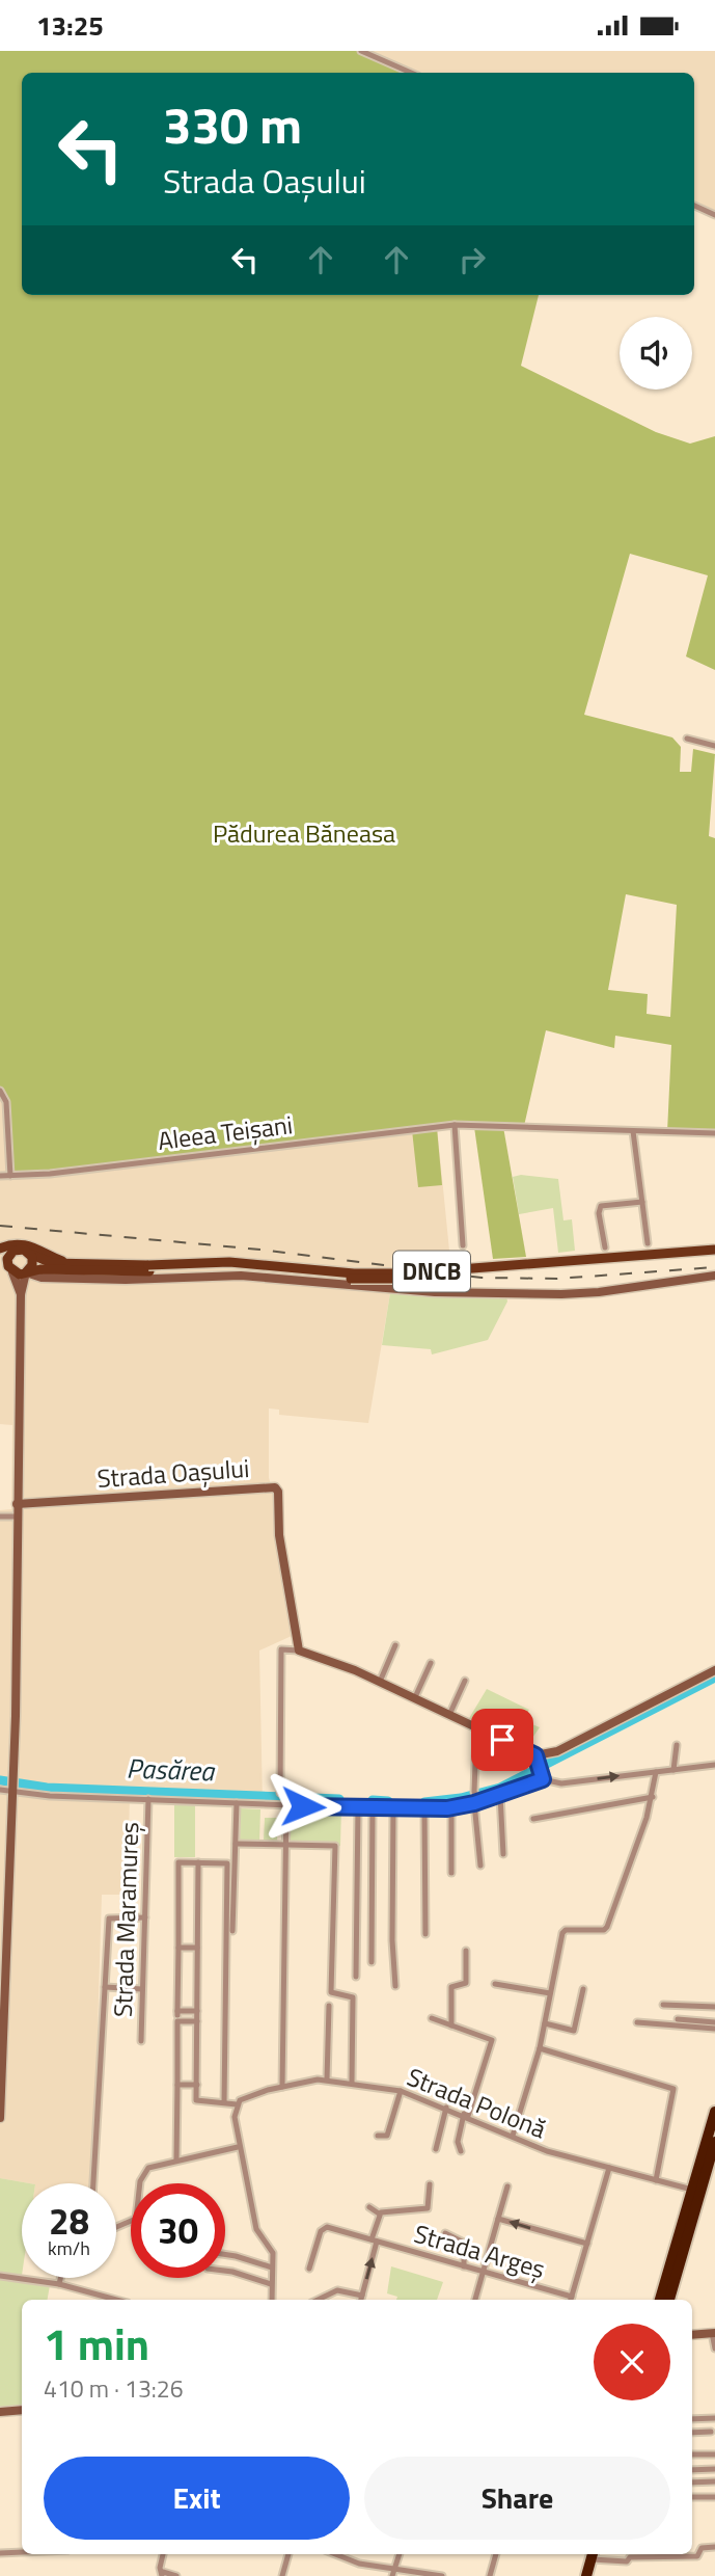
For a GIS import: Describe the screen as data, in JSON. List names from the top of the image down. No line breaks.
{"streets":{"main road":["DNCB"],"street":["Aleea Teișani","Strada Oașului","Strada Maramureș","Strada Polonă","Strada Argeș"]},"water":["Pasărea"],"parks":["Pădurea Băneasa"],"page":{"status":"13:25","turn":["330 m","Strada Oașului"],"speed":"28 km/h","limit":"30","heading":["1 min","410 m · 13:26"],"buttons":["Exit","Share"]}}
